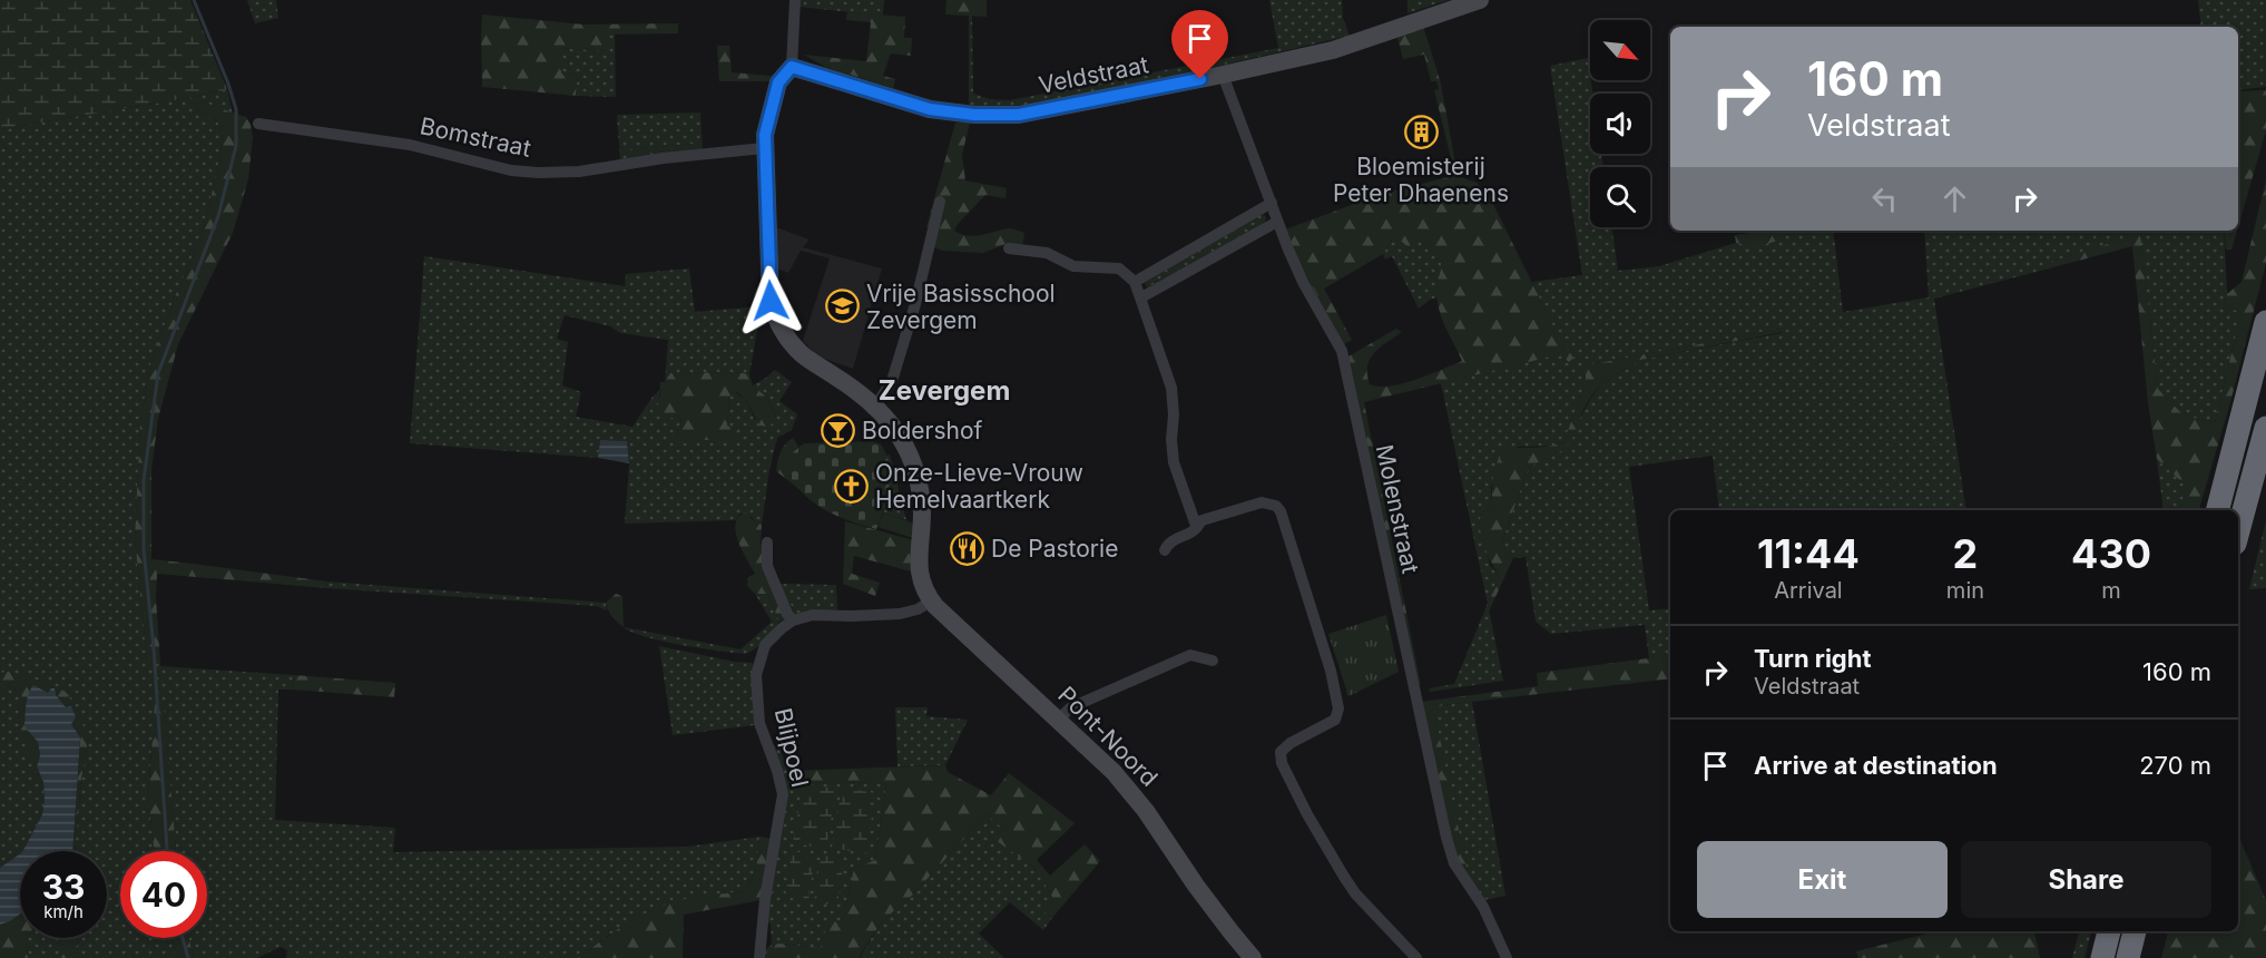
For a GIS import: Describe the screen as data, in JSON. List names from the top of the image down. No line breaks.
{"streets":{"street":["Veldstraat","Bomstraat","Molenstraat","Pont-Noord","Blijpoel"]},"crossings":[["Veldstraat","Molenstraat"]],"districts":["Zevergem"],"places":{"building":["Bloemisterij Peter Dhaenens"],"school or university":["Vrije Basisschool Zevergem"],"bar":["Boldershof"],"church":["Onze-Lieve-Vrouw Hemelvaartkerk"],"restaurant":["De Pastorie"]},"north":"bottom right","page":{"turn":["160 m","Veldstraat"],"eta":["11:44","Arrival","2","min","430","m"],"list":[{"name":"Turn right","note":"Veldstraat","value":"160 m"},{"name":"Arrive at destination","value":"270 m"}],"buttons":["Exit","Share"],"speed":"33 km/h","limit":"40"}}
